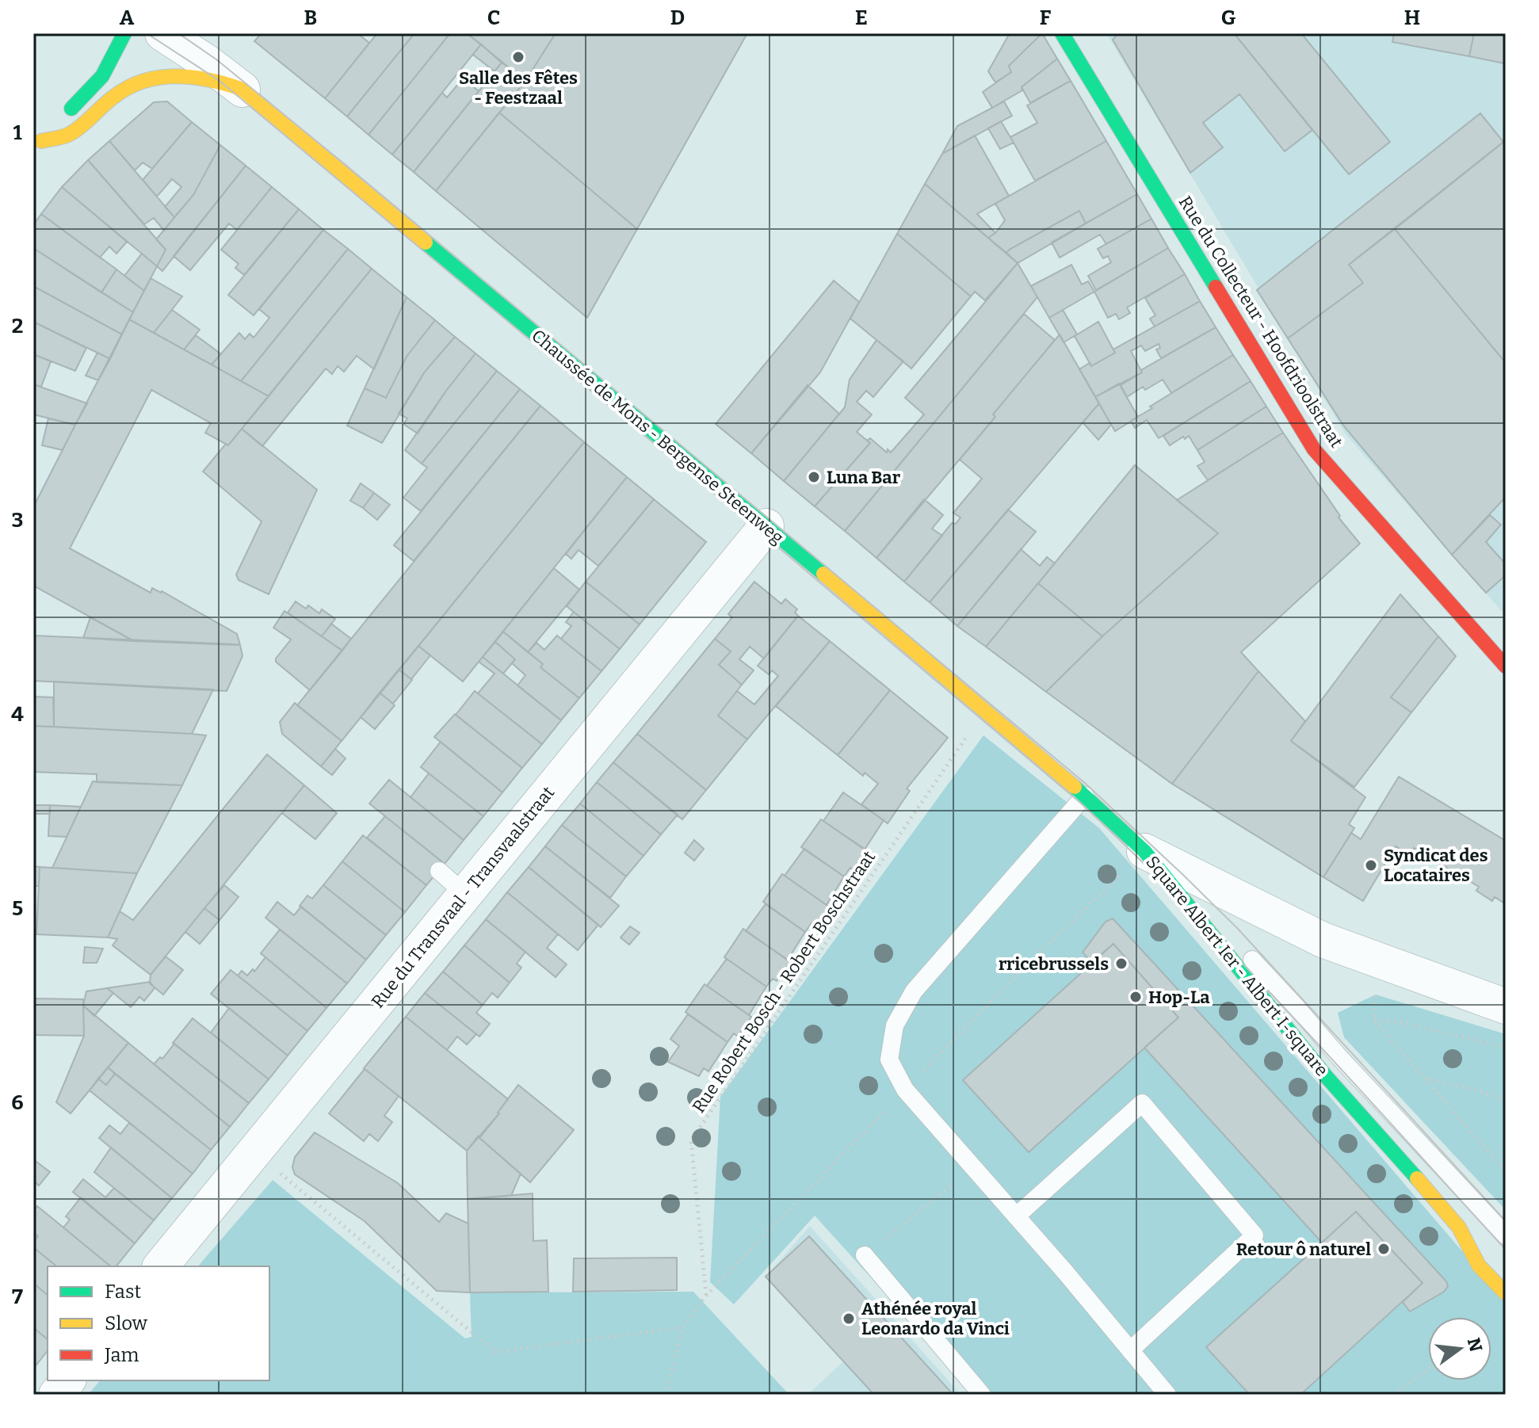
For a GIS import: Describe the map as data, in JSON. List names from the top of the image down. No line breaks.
{"streets":{"main road":["Rue du Collecteur - Hoofdrioolstraat","Chaussée de Mons - Bergense Steenweg","Square Albert Ier - Albert I-square"],"street":["Rue du Transvaal - Transvaalstraat"],"path":["Rue Robert Bosch - Robert Boschstraat"]},"crossings":[["Chaussée de Mons - Bergense Steenweg","Rue du Transvaal - Transvaalstraat"],["Chaussée de Mons - Bergense Steenweg","Square Albert Ier - Albert I-square"],["Chaussée de Mons - Bergense Steenweg","Rue Robert Bosch - Robert Boschstraat"]],"places":["Salle des Fêtes - Feestzaal","Luna Bar","Syndicat des Locataires","rricebrussels","Hop-La","Retour ô naturel","Athénée royal Leonardo da Vinci"],"legend":["Fast","Slow","Jam"],"north":"right","grid":{"columns":["A","B","C","D","E","F","G","H"],"rows":["1","2","3","4","5","6","7"]}}
